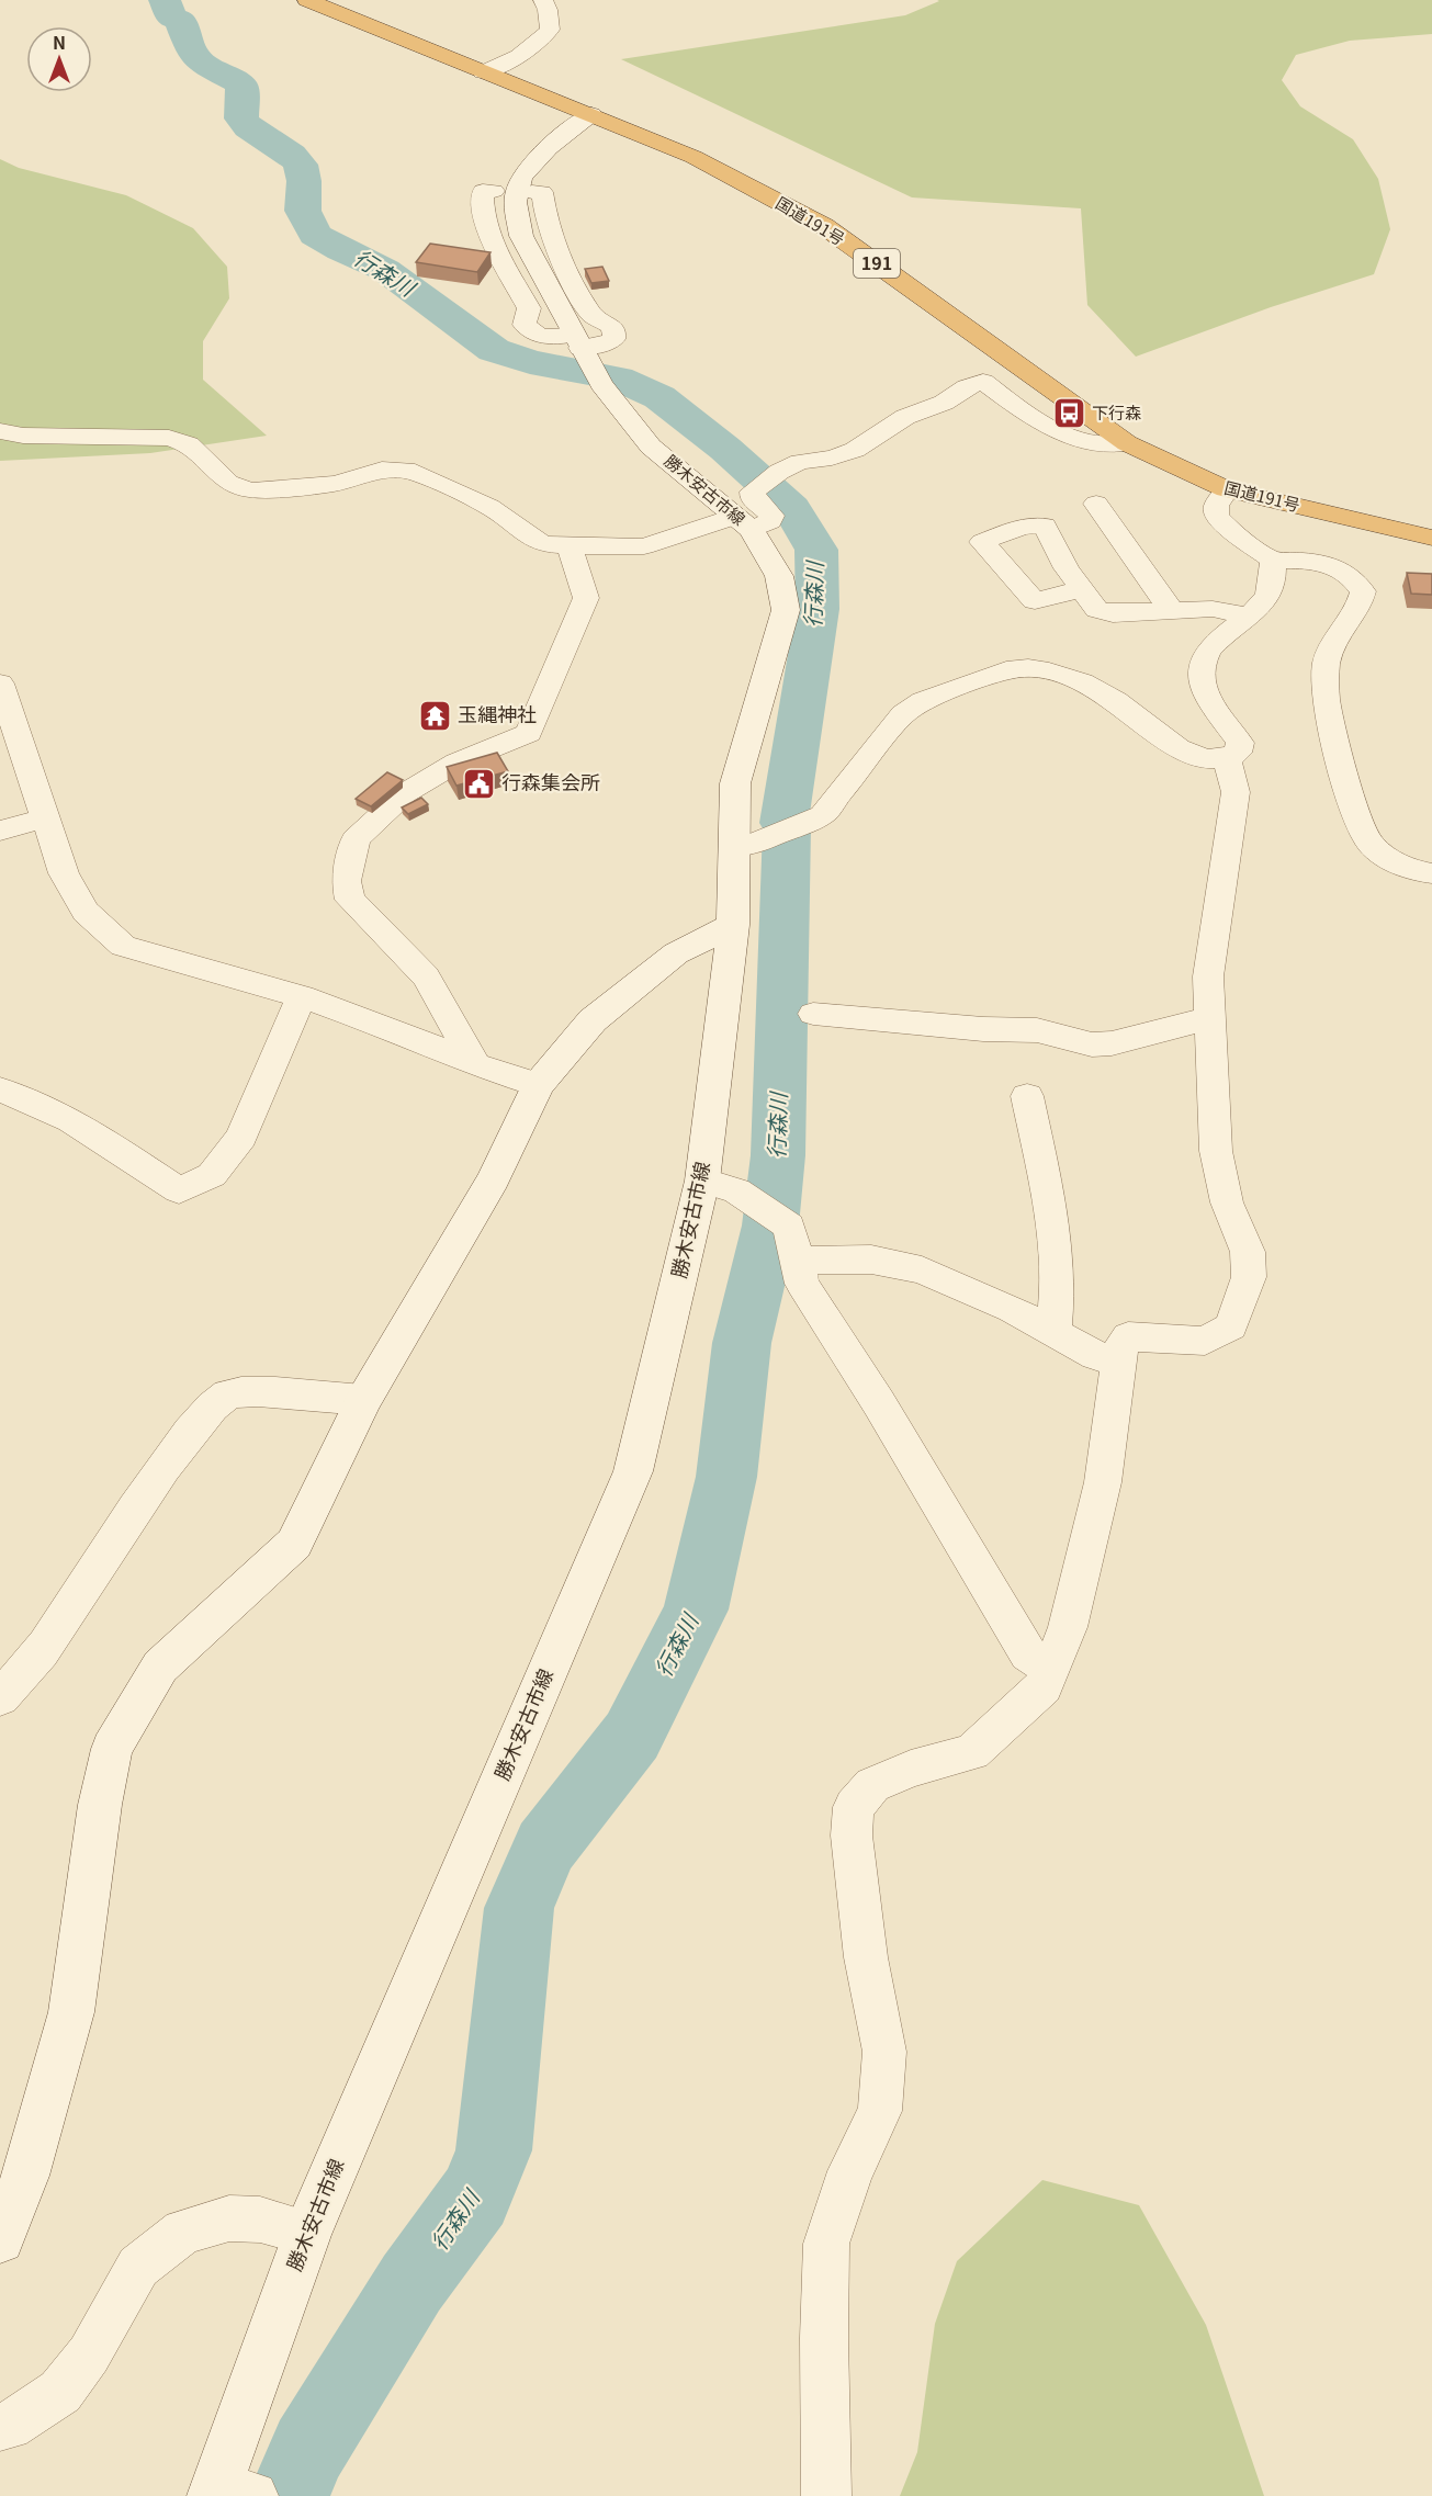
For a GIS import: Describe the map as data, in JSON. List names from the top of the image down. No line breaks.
{"streets":{"highway":["国道191号","191"],"main road":["勝木安古市線"]},"crossings":[["国道191号","勝木安古市線"]],"water":["行森川"],"places":{"bus stop":["下行森"],"temple":["玉縄神社"],"public building":["行森集会所"]},"north":"top"}
